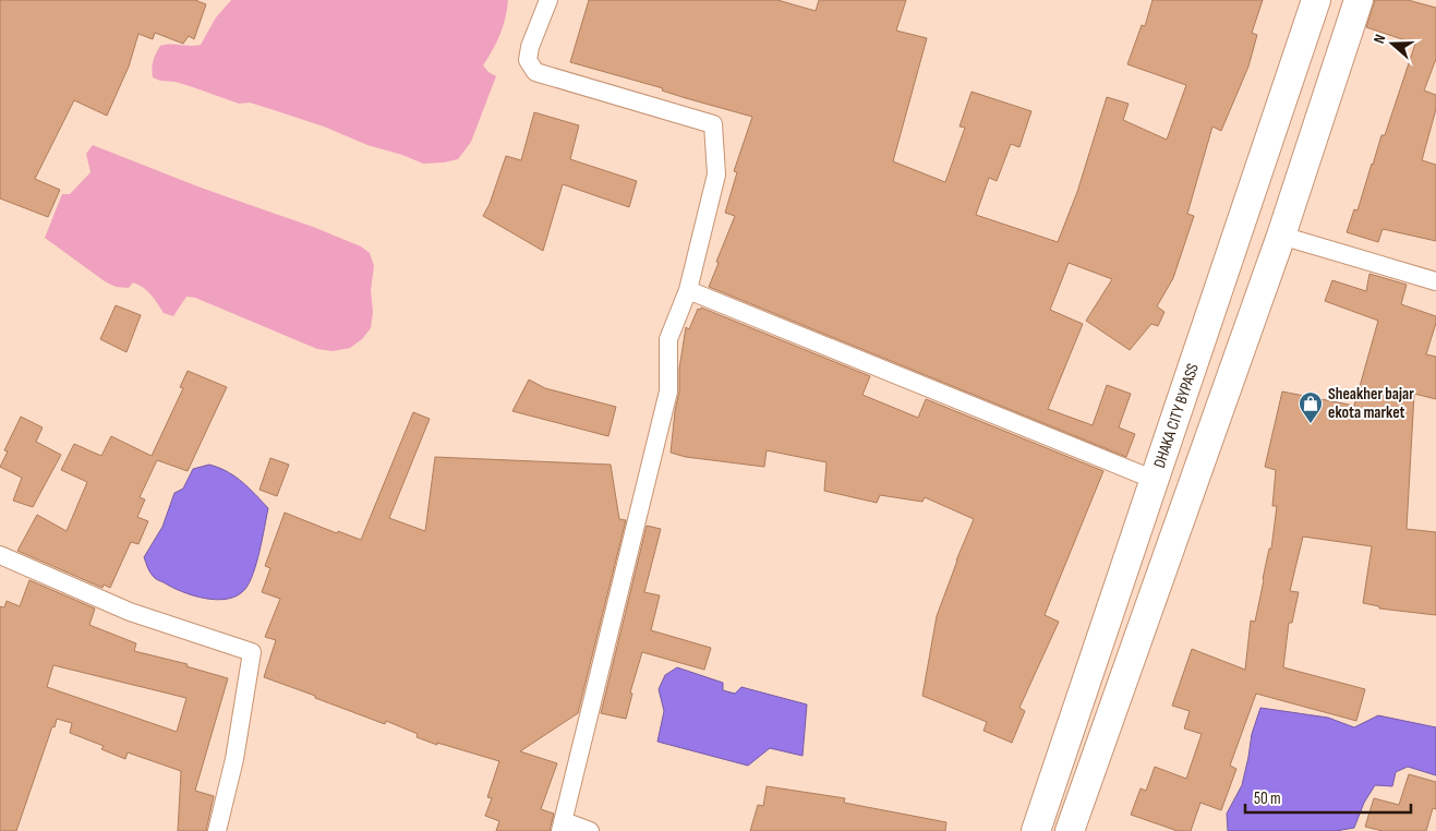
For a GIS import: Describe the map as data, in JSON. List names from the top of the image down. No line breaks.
{"streets":{"highway":["DHAKA CITY BYPASS"]},"places":{"shop":["Sheakher bajar ekota market"]},"scale_bar":"50 m","north":"left"}
